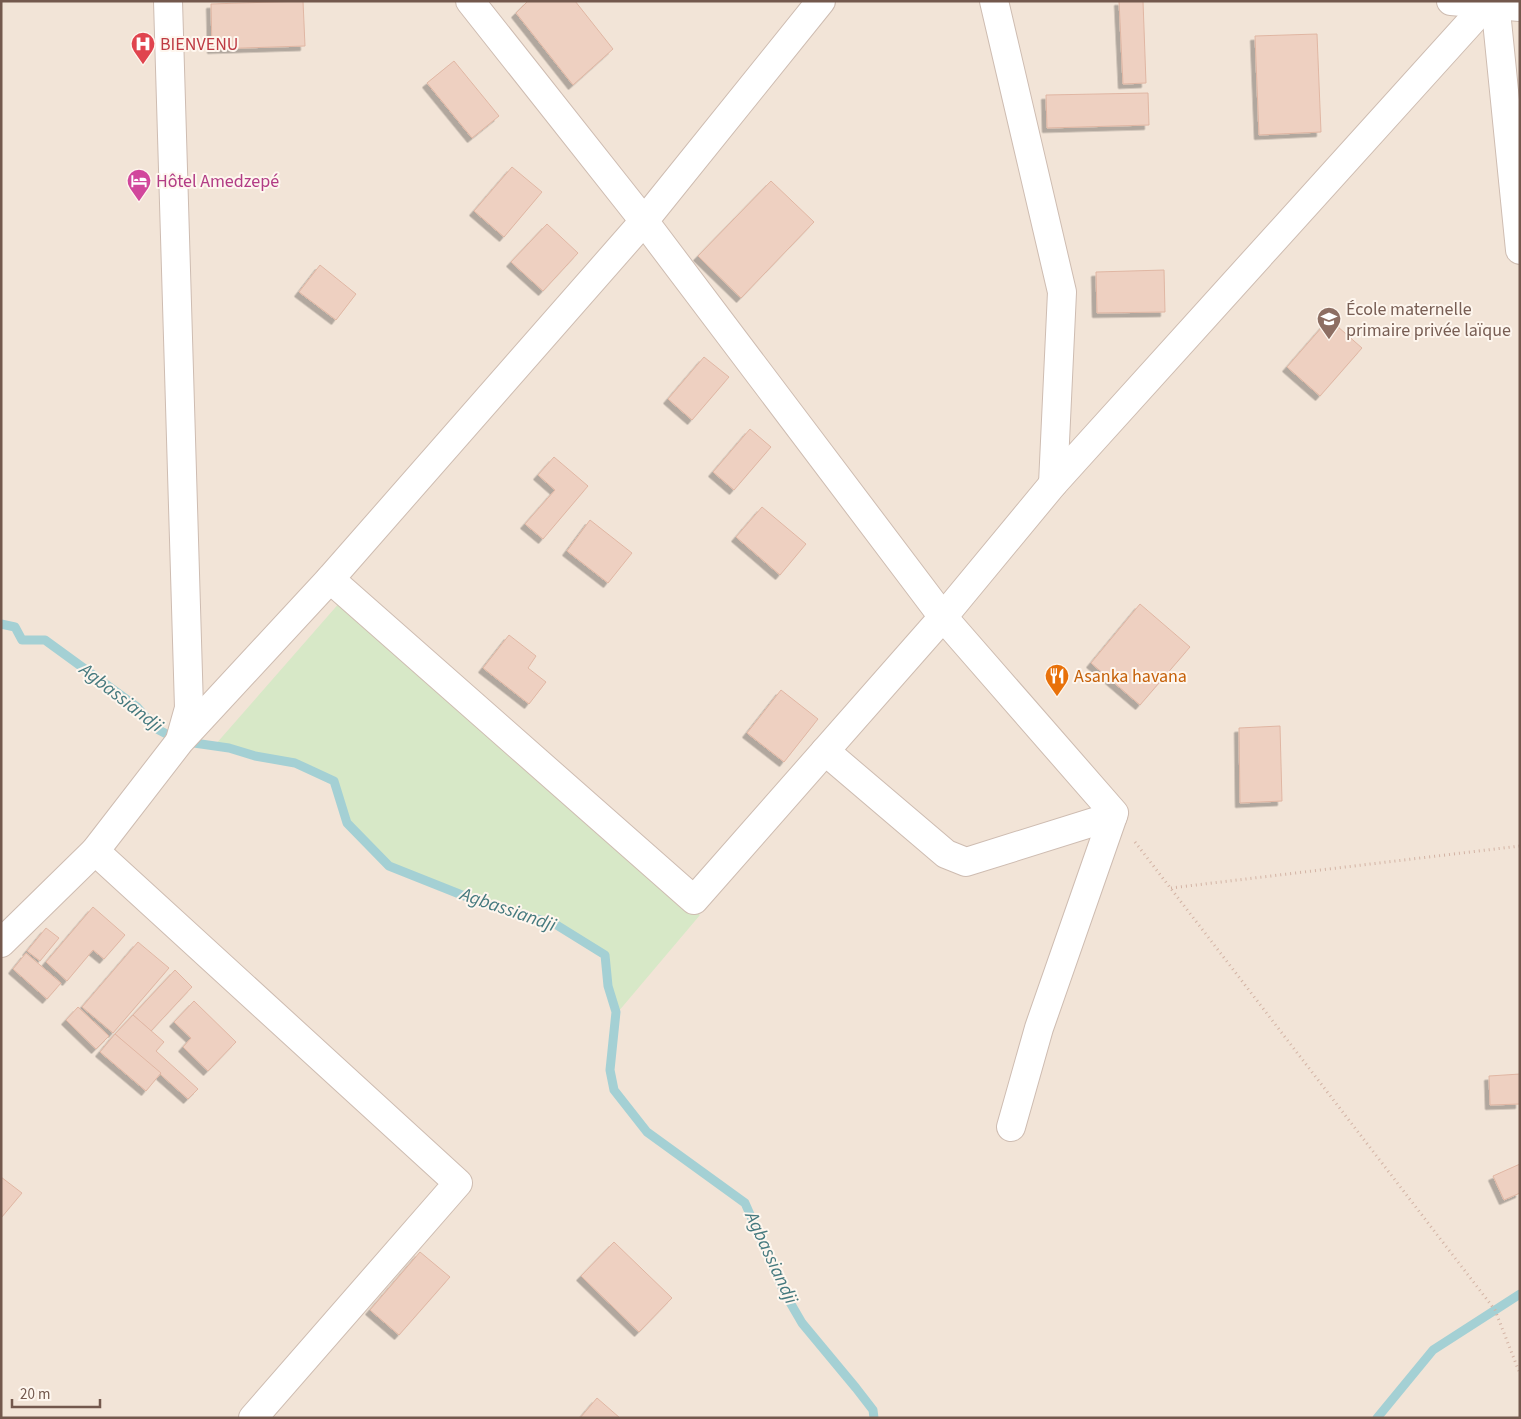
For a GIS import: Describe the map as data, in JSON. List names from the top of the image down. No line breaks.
{"water":["Agbassiandji"],"places":{"hospital":["BIENVENU"],"hotel":["Hôtel Amedzepé"],"school or university":["École maternelle primaire privée laïque"],"restaurant":["Asanka havana"]},"scale_bar":"20 m"}
